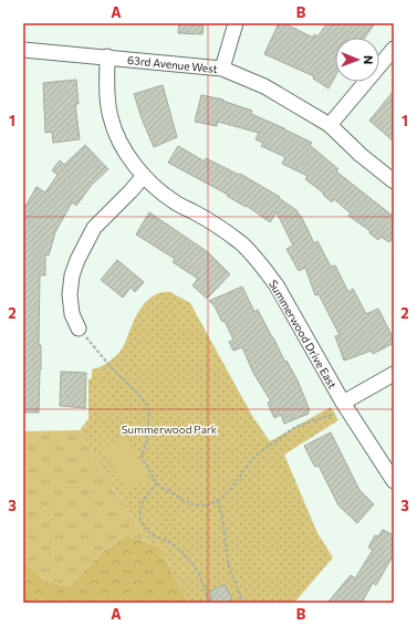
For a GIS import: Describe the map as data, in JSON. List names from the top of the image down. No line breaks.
{"streets":{"street":["63rd Avenue West","Summerwood Drive East"]},"crossings":[["63rd Avenue West","Summerwood Drive East"]],"parks":["Summerwood Park"],"north":"right","grid":{"columns":["A","B"],"rows":["1","2","3"]}}
